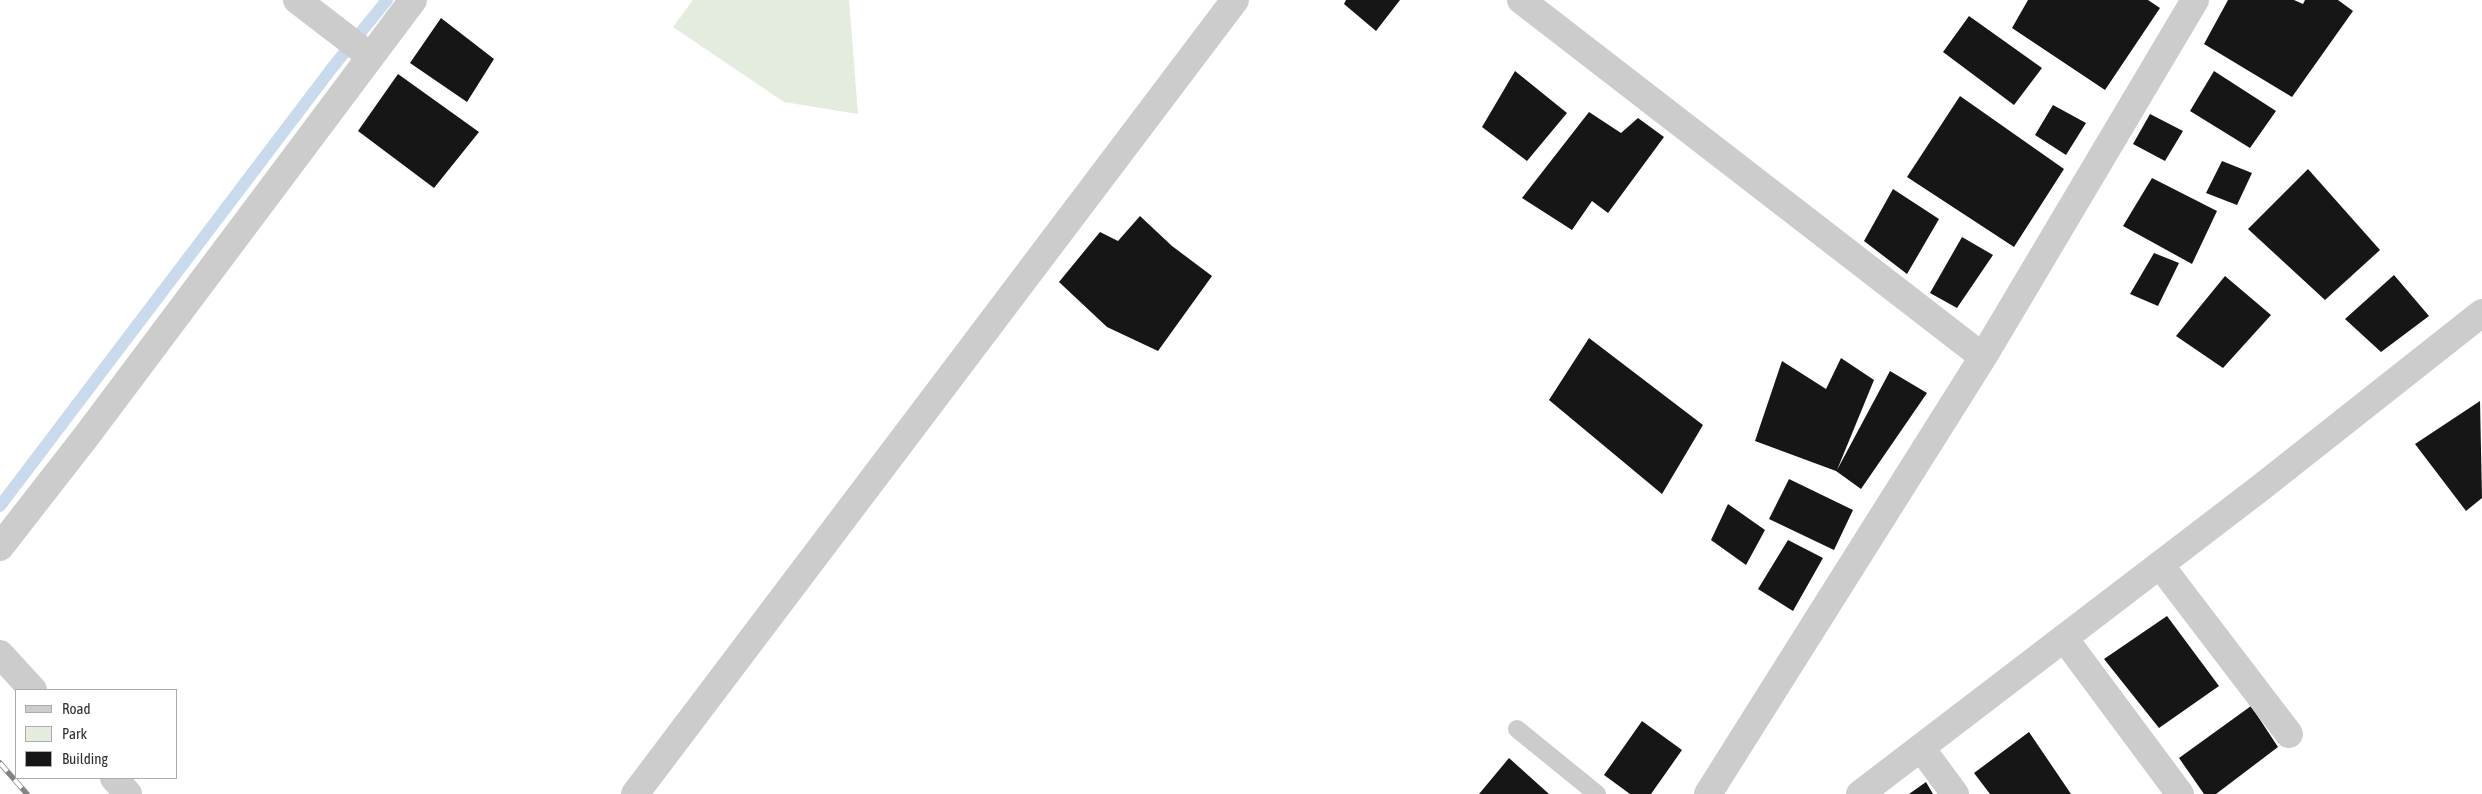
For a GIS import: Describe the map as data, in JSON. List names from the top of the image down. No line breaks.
{"legend":["Road","Park","Building"]}
